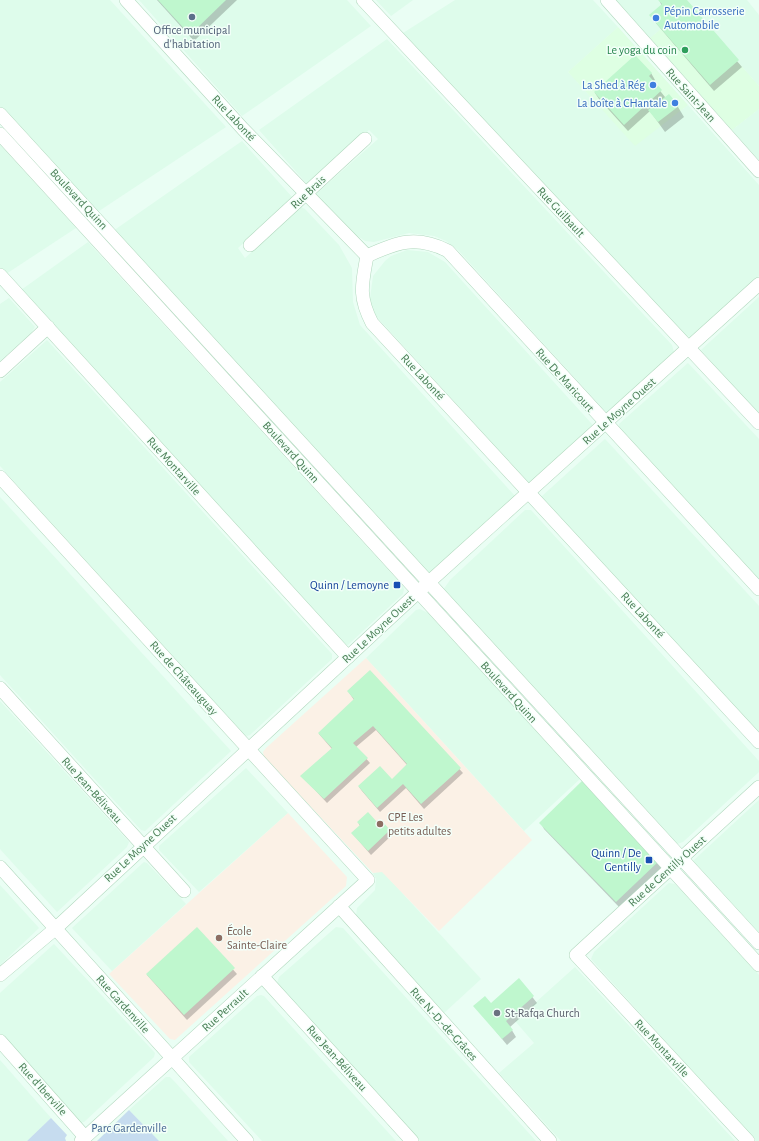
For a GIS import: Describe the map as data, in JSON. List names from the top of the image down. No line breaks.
{"streets":{"street":["Rue Saint-Jean","Rue Labonté","Rue Brais","Boulevard Quinn","Rue Guilbault","Rue De Maricourt","Rue Le Moyne Ouest","Rue Montarville","Rue de Châteauguay","Rue Jean-Béliveau","Rue de Gentilly Ouest","Rue Gardenville","Rue Perrault","Rue N.-D.-de-Grâces","Rue d'Iberville"]},"crossings":[["Rue Labonté","Rue Brais"],["Rue Labonté","Rue De Maricourt"],["Rue Labonté","Rue Le Moyne Ouest"],["Boulevard Quinn","Rue Le Moyne Ouest"],["Boulevard Quinn","Rue de Gentilly Ouest"],["Rue Guilbault","Rue Le Moyne Ouest"],["Rue De Maricourt","Rue Le Moyne Ouest"],["Rue Le Moyne Ouest","Rue Montarville"],["Rue Le Moyne Ouest","Rue de Châteauguay"],["Rue Le Moyne Ouest","Rue Jean-Béliveau"],["Rue Le Moyne Ouest","Rue Gardenville"],["Rue Montarville","Rue de Gentilly Ouest"],["Rue de Châteauguay","Rue Perrault"],["Rue Jean-Béliveau","Rue Perrault"],["Rue Gardenville","Rue Perrault"],["Rue Perrault","Rue N.-D.-de-Grâces"],["Rue Perrault","Rue d'Iberville"]],"parks":["Parc Gardenville"],"places":{"other":["Office municipal d'habitation","Pépin Carrosserie Automobile","Le yoga du coin","La Shed à Rég","La boîte à CHantale","CPE Les petits adultes","École Sainte-Claire","St-Rafqa Church"],"transit":["Quinn / Lemoyne","Quinn / De Gentilly"]}}
